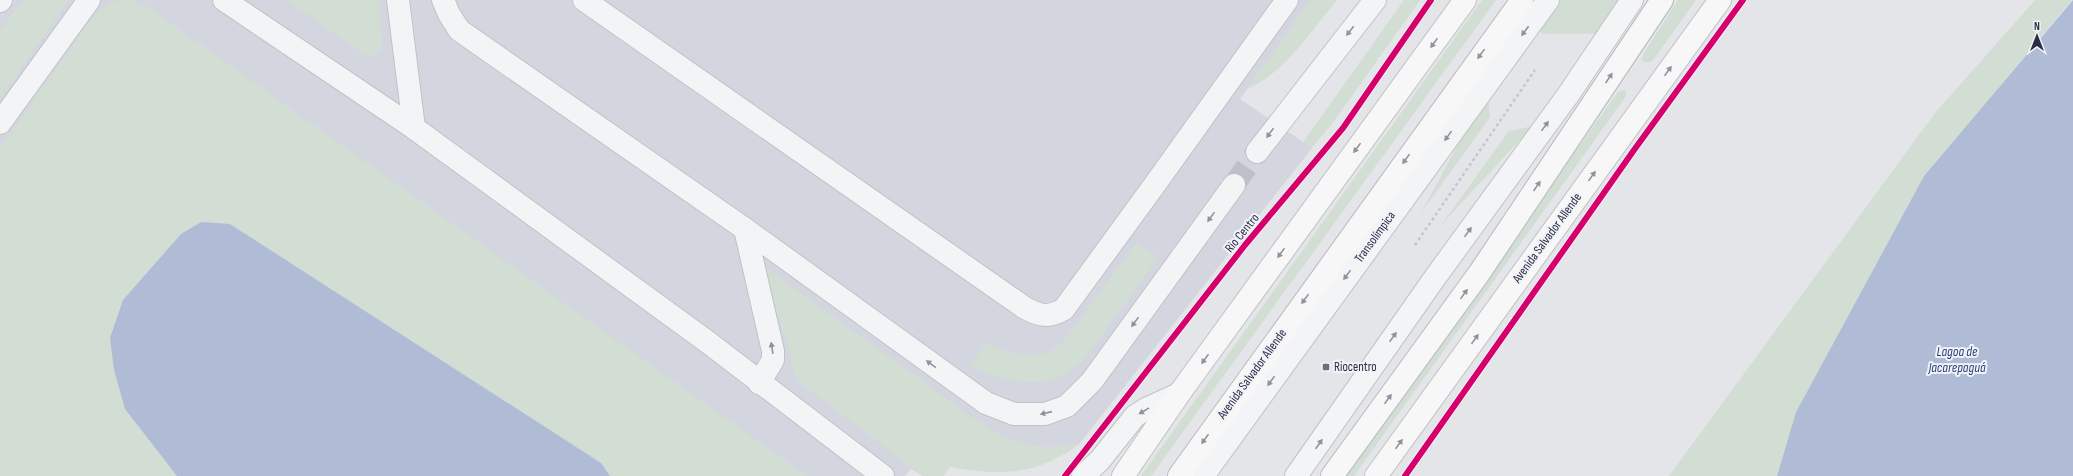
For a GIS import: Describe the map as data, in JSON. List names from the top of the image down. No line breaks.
{"streets":{"main road":["Avenida Salvador Allende"],"lane":["Transolímpica"],"cycle path":["Rio Centro"]},"water":["Lagoa de Jacarepaguá"],"places":{"transit":["Riocentro"]},"north":"top"}
